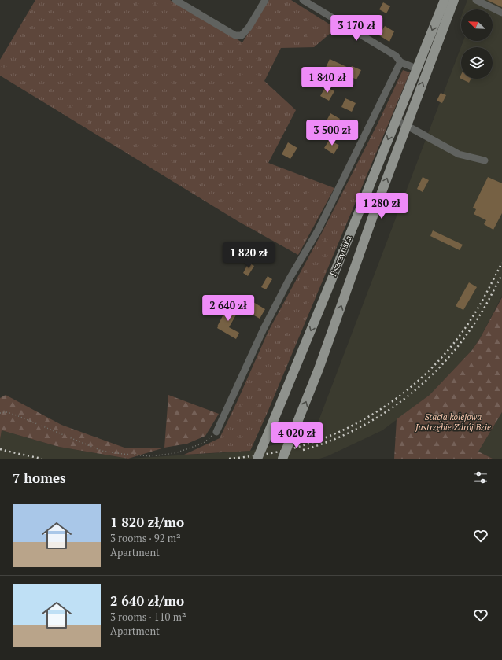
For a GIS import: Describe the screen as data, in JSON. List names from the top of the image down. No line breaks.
{"streets":{"main road":["Pszczyńska"]},"parks":["Stacja kolejowa Jastrzębie Zdrój Bzie"],"north":"top left","page":{"price":["3 170 zł","1 840 zł","3 500 zł","1 280 zł","1 820 zł","2 640 zł","4 020 zł"],"heading":"7 homes","list":[{"name":"1 820 zł/mo","note":"3 rooms · 92 m² · Apartment"},{"name":"2 640 zł/mo","note":"3 rooms · 110 m² · Apartment"}]}}
